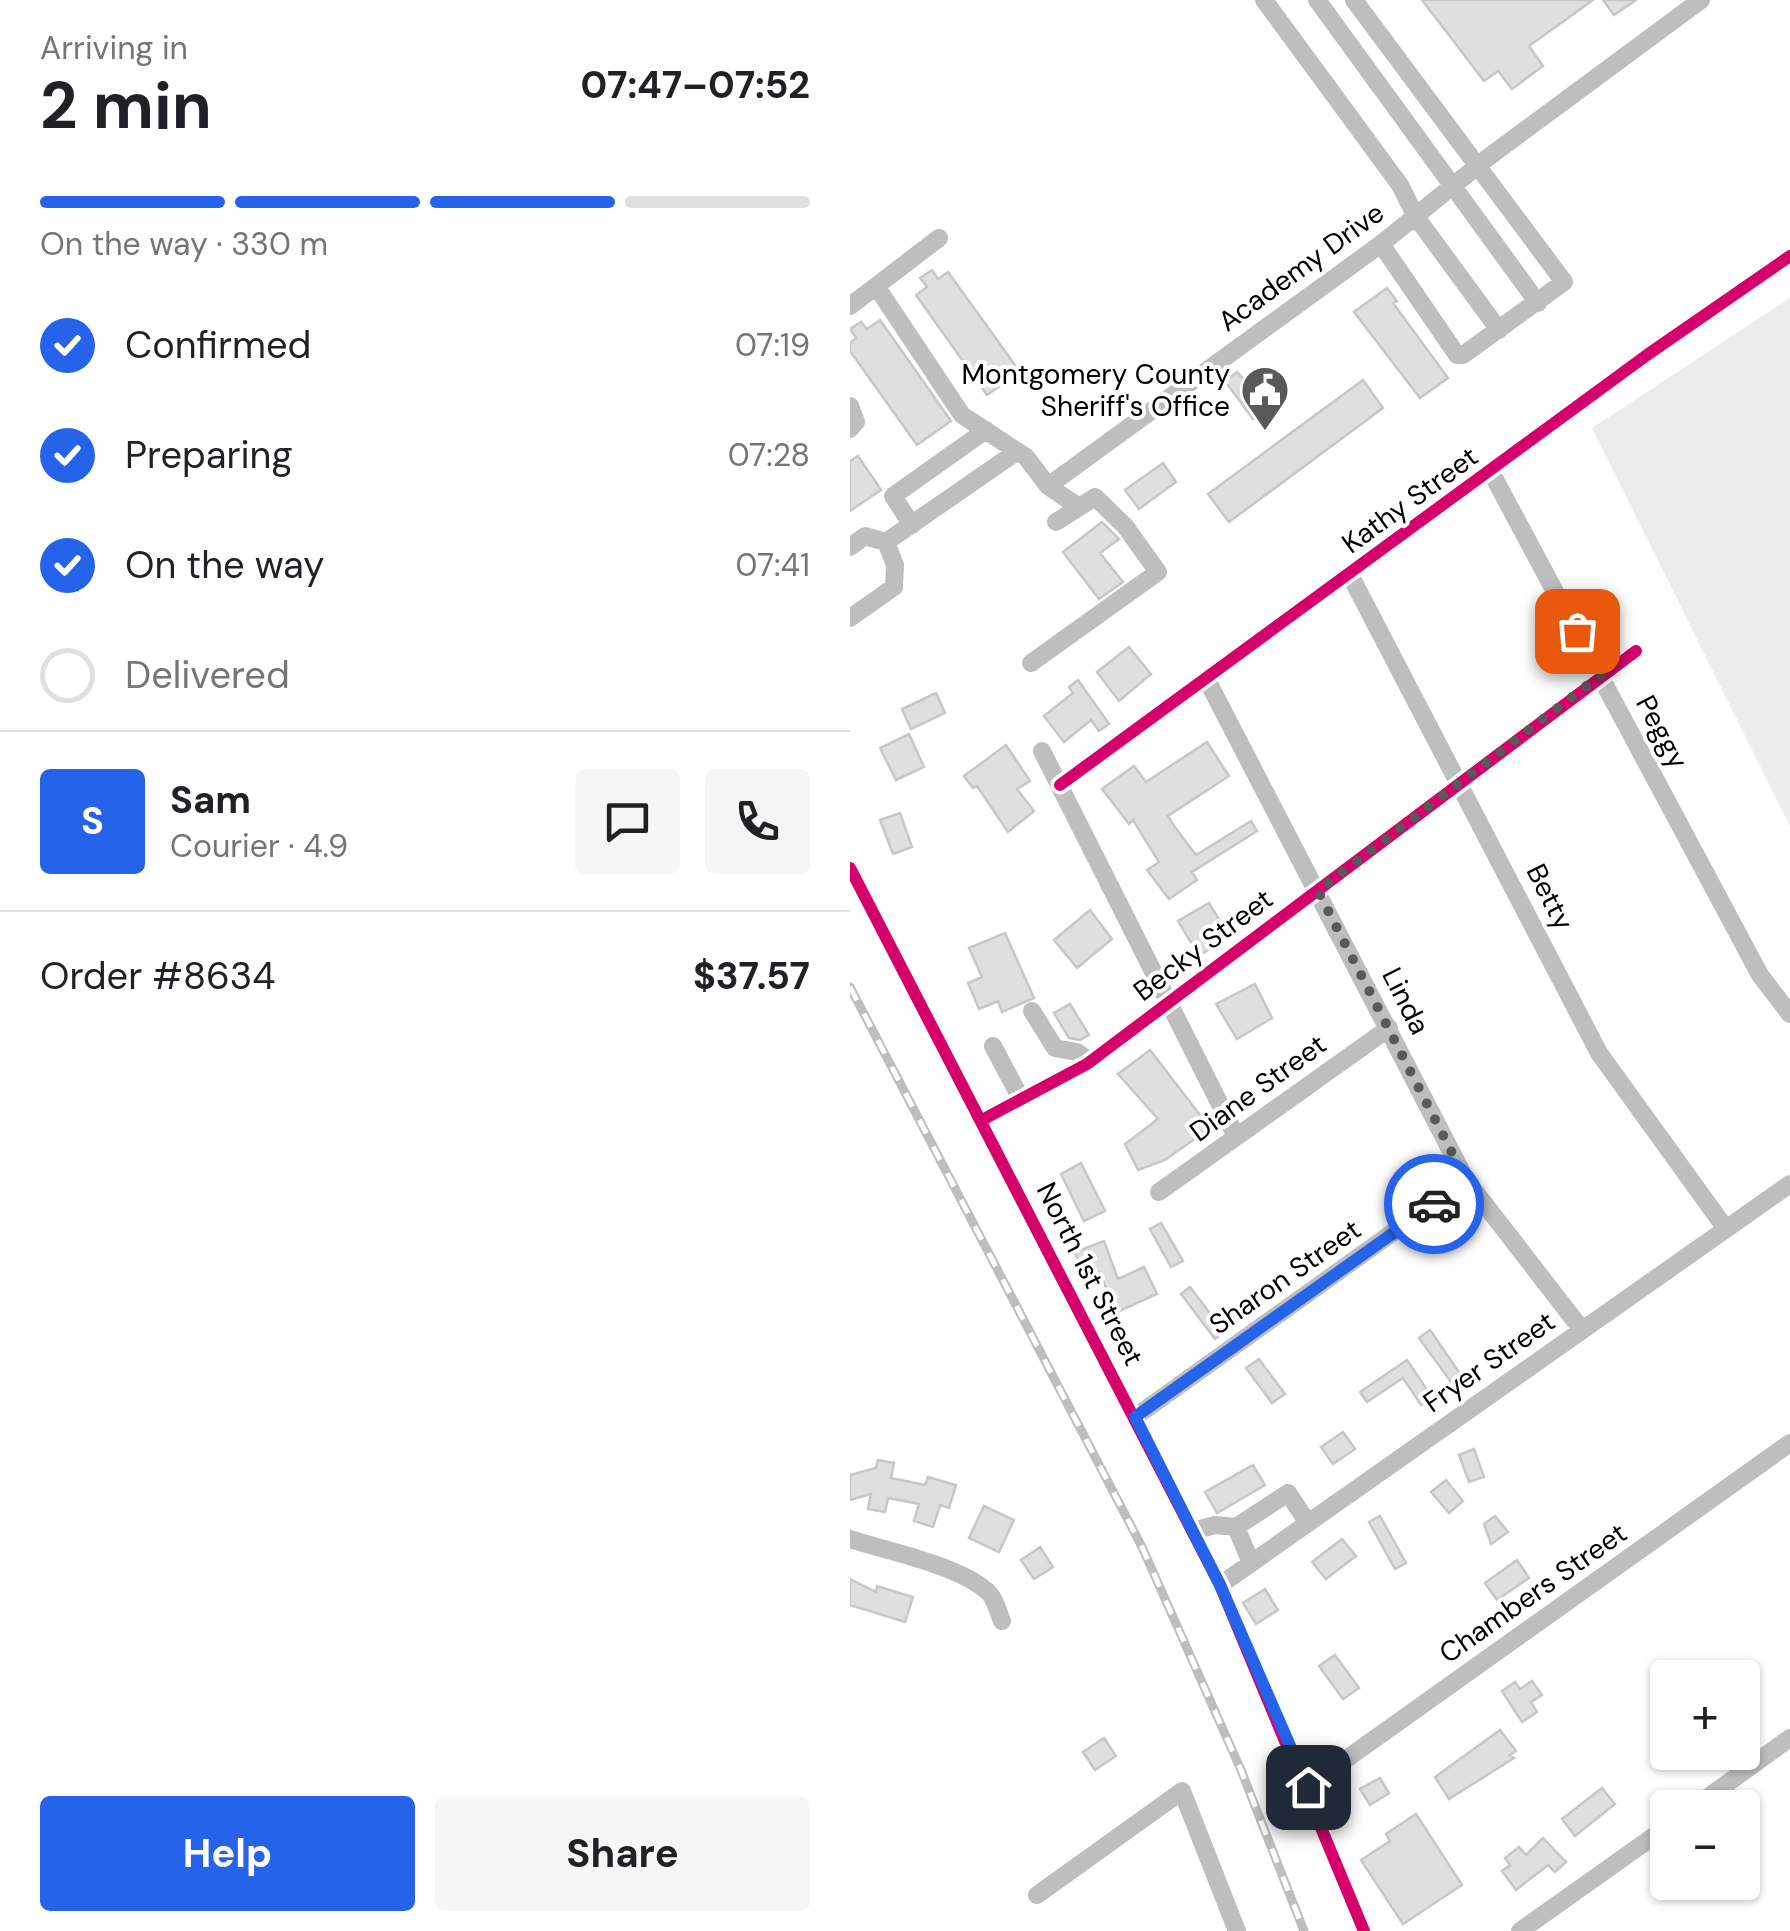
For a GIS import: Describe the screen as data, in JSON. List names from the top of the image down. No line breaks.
{"streets":{"street":["Academy Drive","Kathy Street","Peggy","Betty","Becky Street","Linda","Diane Street","North 1st Street","Sharon Street","Fryer Street","Chambers Street"]},"crossings":[["Kathy Street","Peggy"],["Kathy Street","Betty"],["Kathy Street","Linda"],["Peggy","Becky Street"],["Betty","Becky Street"],["Betty","Fryer Street"],["Becky Street","Linda"],["Becky Street","North 1st Street"],["Linda","Diane Street"],["Linda","Sharon Street"],["Linda","Fryer Street"],["North 1st Street","Sharon Street"],["North 1st Street","Fryer Street"],["North 1st Street","Chambers Street"]],"places":{"public building":["Montgomery County Sheriff's Office"]},"page":{"heading":["2 min","Arriving in","07:47–07:52"],"panel":["Sam","Courier · 4.9","Order #8634","$37.57"],"bar":"On the way · 330 m","list":[["Confirmed","07:19"],["Preparing","07:28"],["On the way","07:41"],"Delivered"],"round":"S","map_buttons":["+","−"],"buttons":["Help","Share"]}}
